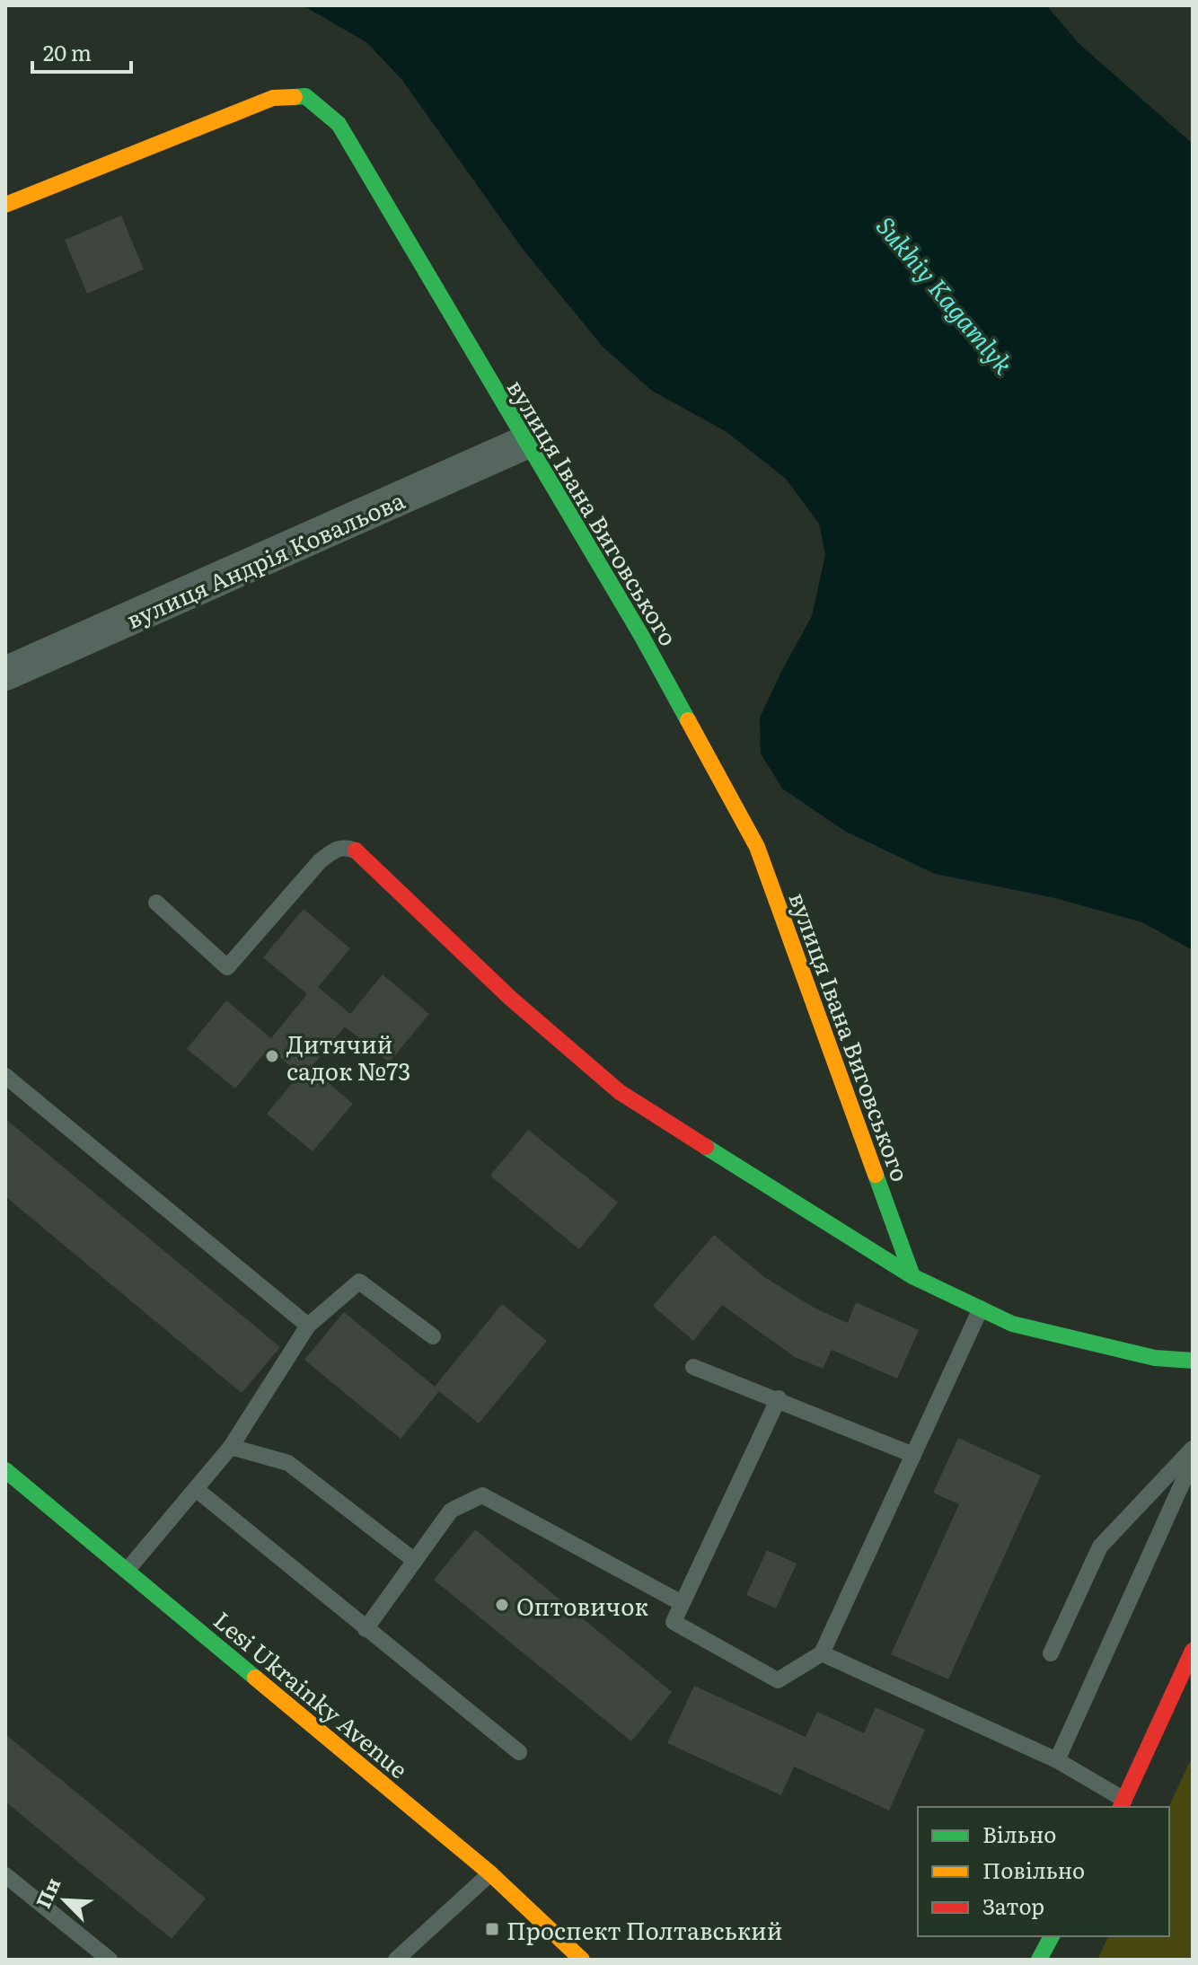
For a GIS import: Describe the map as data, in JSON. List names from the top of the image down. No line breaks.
{"streets":{"main road":["вулиця Івана Виговського","Lesi Ukrainky Avenue"],"street":["вулиця Андрія Ковальова"]},"crossings":[["вулиця Івана Виговського","вулиця Андрія Ковальова"]],"water":["Sukhiy Kagamlyk"],"places":{"other":["Дитячий садок №73","Оптовичок"],"transit":["Проспект Полтавський"]},"legend":["Вільно","Повільно","Затор"],"scale_bar":"20 m","north":"top left"}
